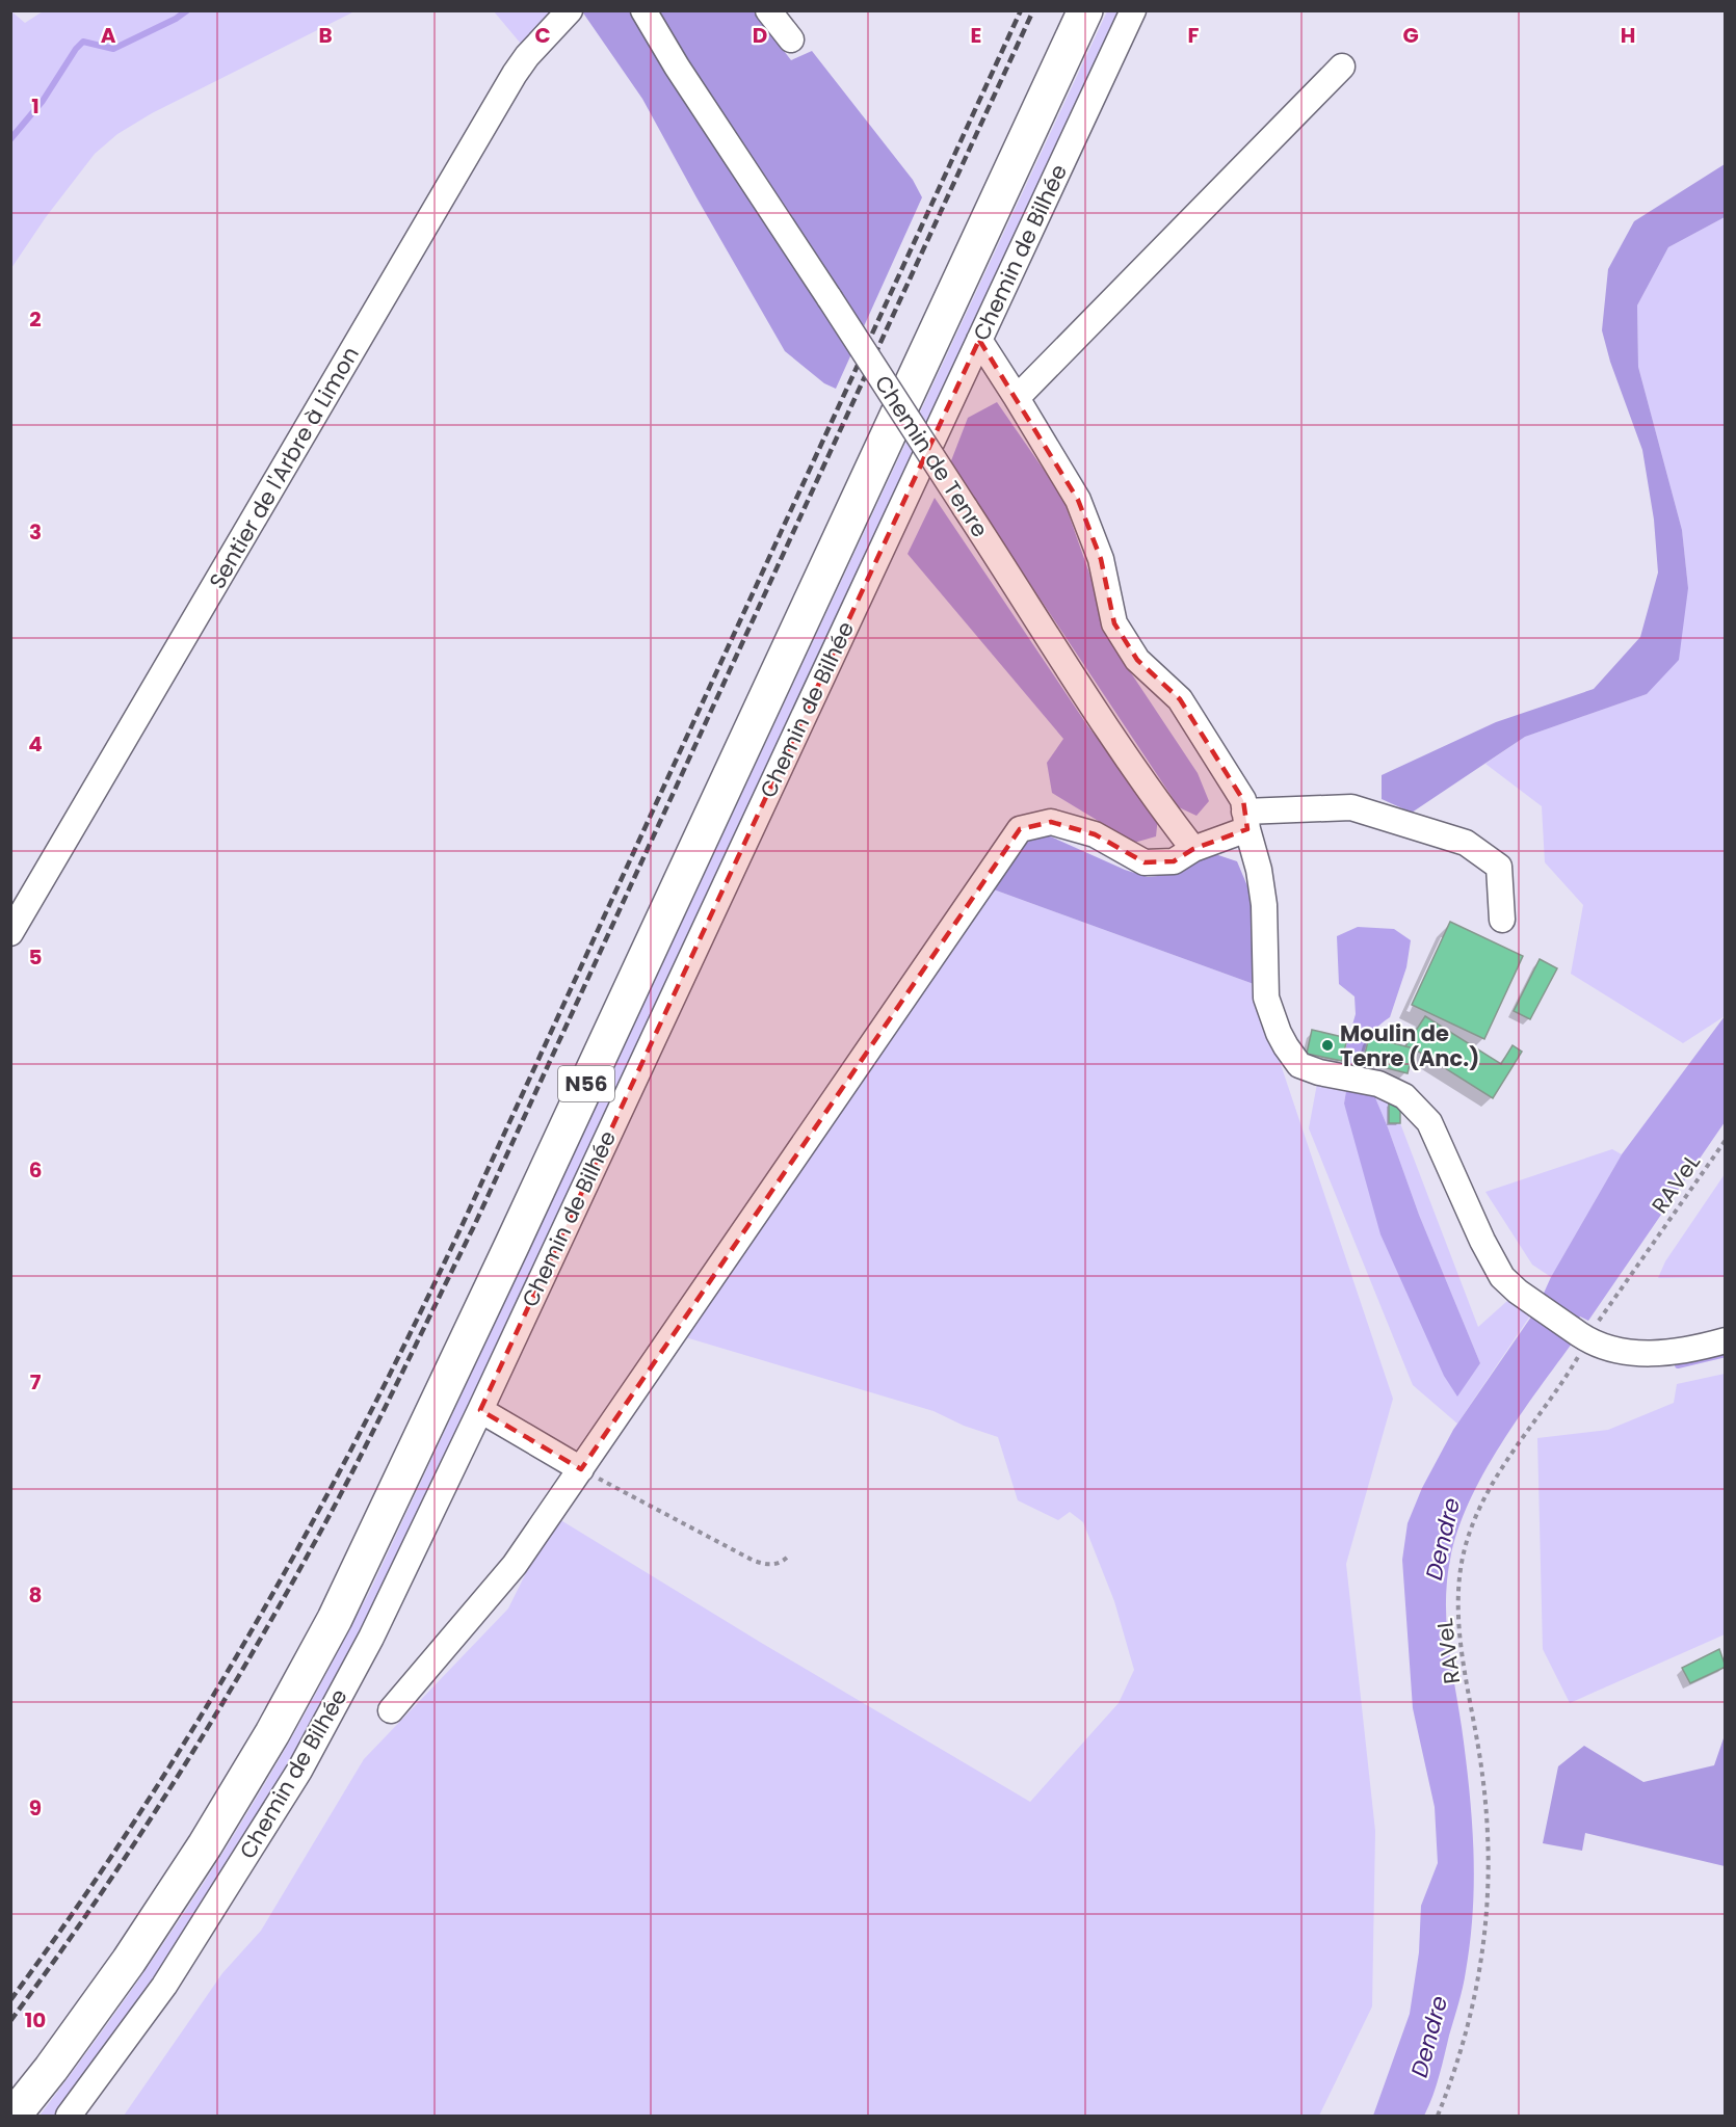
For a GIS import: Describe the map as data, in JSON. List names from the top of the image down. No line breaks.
{"streets":{"highway":["N56"],"street":["Chemin de Bilhée","Chemin de Tenre","Sentier de l'Arbre à Limon"],"path":["RAVeL"]},"water":["Dendre"],"places":["Moulin de Tenre (Anc.)"],"grid":{"columns":["A","B","C","D","E","F","G","H"],"rows":["1","2","3","4","5","6","7","8","9","10"]}}
